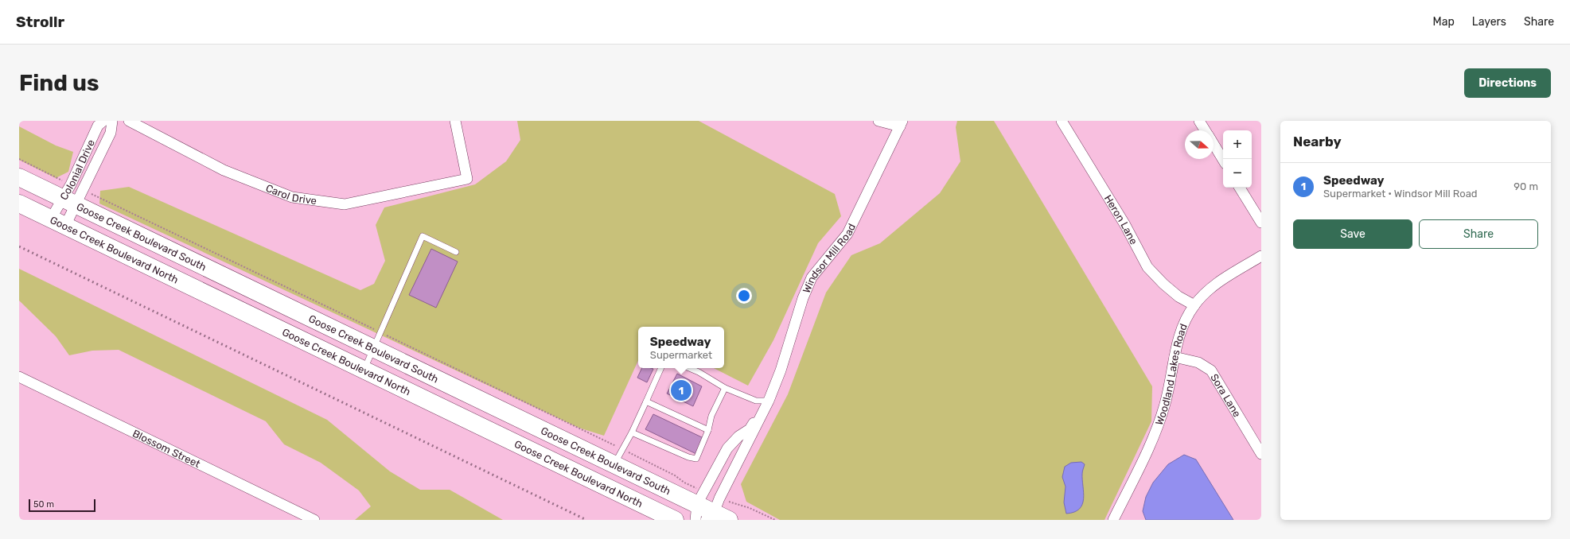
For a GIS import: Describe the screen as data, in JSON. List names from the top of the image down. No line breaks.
{"streets":{"highway":["Goose Creek Boulevard South","Goose Creek Boulevard North"],"street":["Colonial Drive","Carol Drive","Heron Lane","Windsor Mill Road","Woodland Lakes Road","Sora Lane","Blossom Street"]},"crossings":[["Colonial Drive","Goose Creek Boulevard South"],["Colonial Drive","Goose Creek Boulevard North"],["Heron Lane","Woodland Lakes Road"],["Goose Creek Boulevard South","Windsor Mill Road"],["Woodland Lakes Road","Sora Lane"]],"scale_bar":"50 m","north":"right","page":{"header":"Strollr","nav":["Map","Layers","Share"],"buttons":["Directions",["Save","Share"]],"title":"Find us","heading":"Nearby","map_buttons":["+","−"],"list":[{"mark":"1","name":"Speedway","note":"Supermarket · Windsor Mill Road","value":"90 m"}],"popup":["Speedway","Supermarket"],"pins":"1","scale":"50 m"}}
